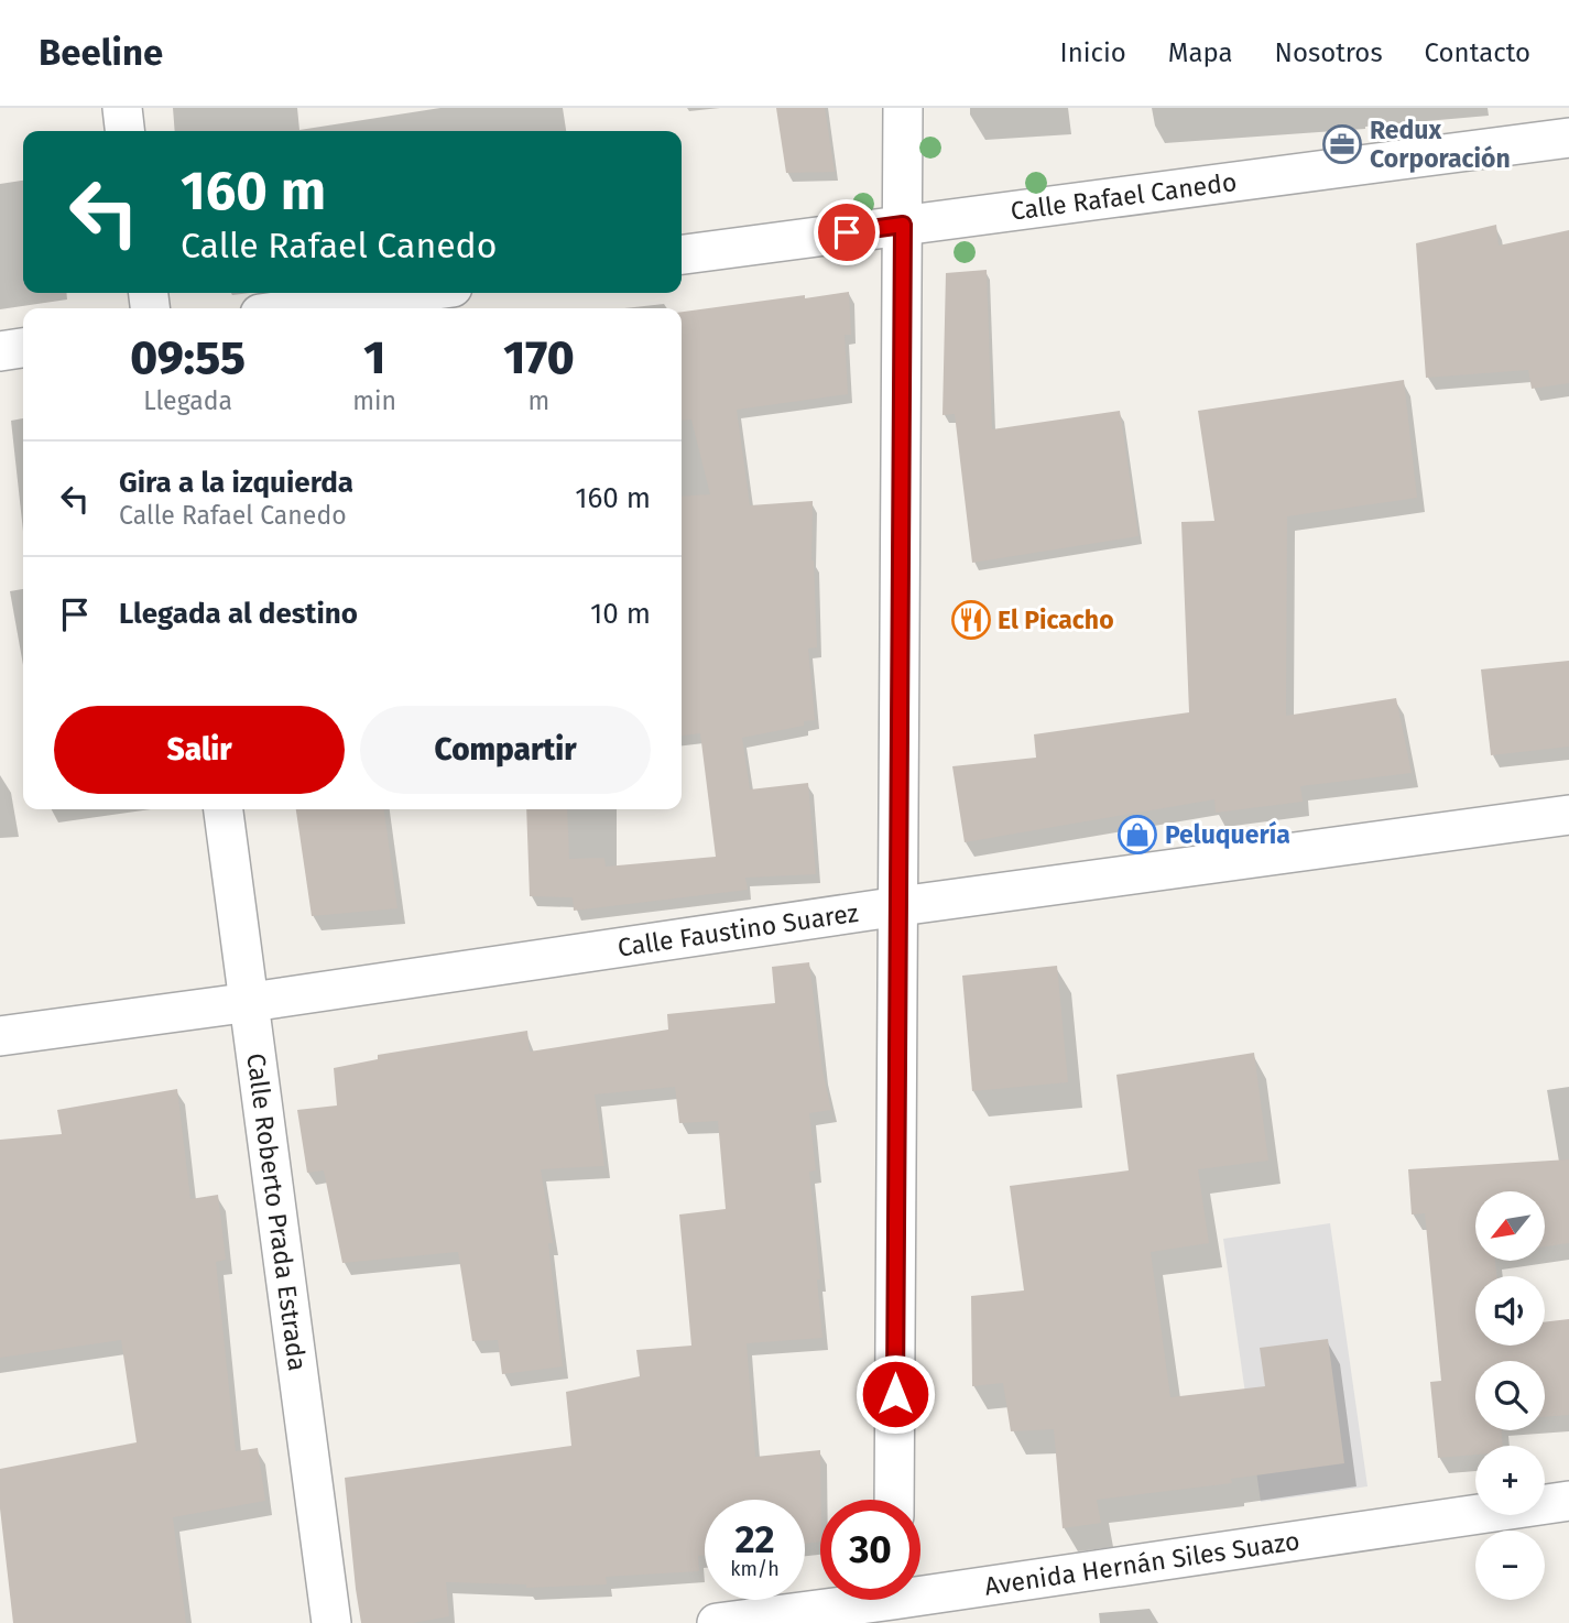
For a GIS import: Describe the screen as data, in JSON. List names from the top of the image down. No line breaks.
{"streets":{"street":["Calle Rafael Canedo","Calle Faustino Suarez","Calle Roberto Prada Estrada","Avenida Hernán Siles Suazo"]},"crossings":[["Calle Faustino Suarez","Calle Roberto Prada Estrada"]],"places":{"office":["Redux Corporación"],"restaurant":["El Picacho"],"shop":["Peluquería"]},"north":"bottom left","page":{"header":"Beeline","nav":["Inicio","Mapa","Nosotros","Contacto"],"turn":["160 m","Calle Rafael Canedo"],"eta":["09:55","Llegada","1","min","170","m"],"list":[{"name":"Gira a la izquierda","note":"Calle Rafael Canedo","value":"160 m"},{"name":"Llegada al destino","value":"10 m"}],"buttons":["Salir","Compartir"],"map_buttons":["+","−"],"speed":"22 km/h","limit":"30"}}
